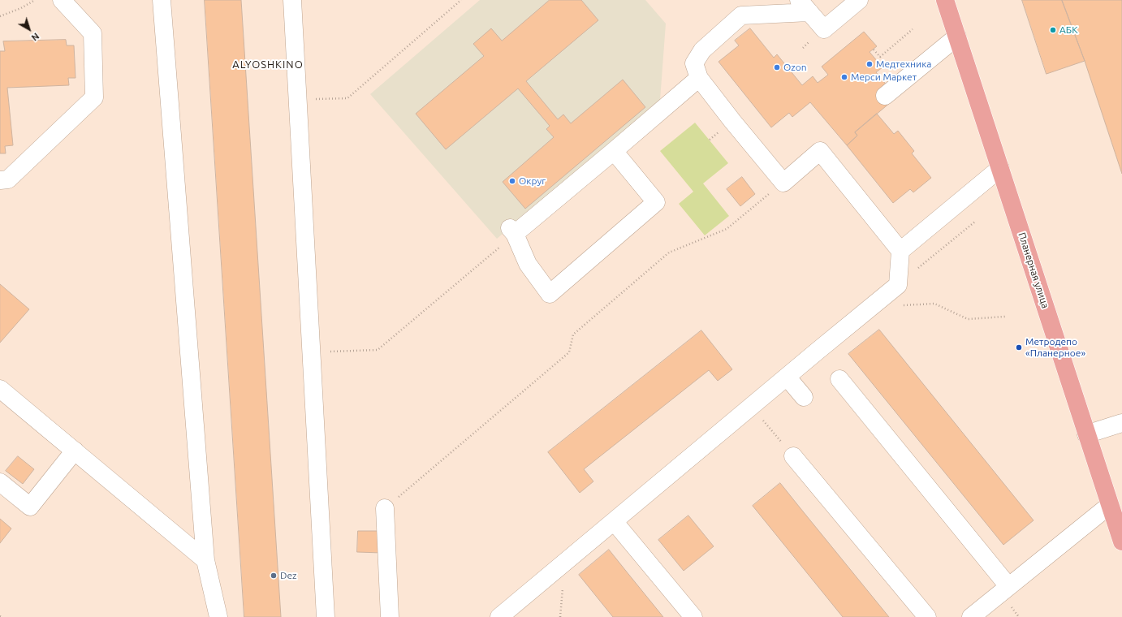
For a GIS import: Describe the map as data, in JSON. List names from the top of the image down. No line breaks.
{"streets":{"main road":["Планерная улица"]},"districts":["ALYOSHKINO"],"places":["АБК","Медтехника","Ozon","Мерси Маркет","Округ","Метродепо «Планерное»","Dez"],"north":"bottom right"}
